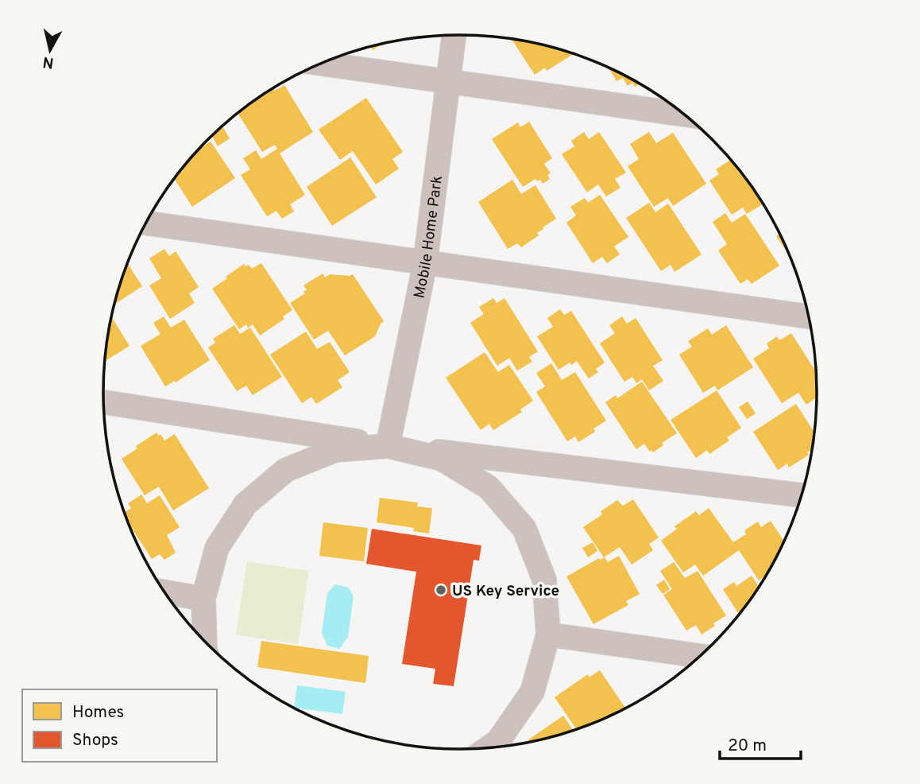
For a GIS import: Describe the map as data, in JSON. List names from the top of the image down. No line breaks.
{"streets":{"street":["Mobile Home Park"]},"places":["US Key Service"],"legend":["Homes","Shops"],"scale_bar":"20 m","north":"bottom"}
